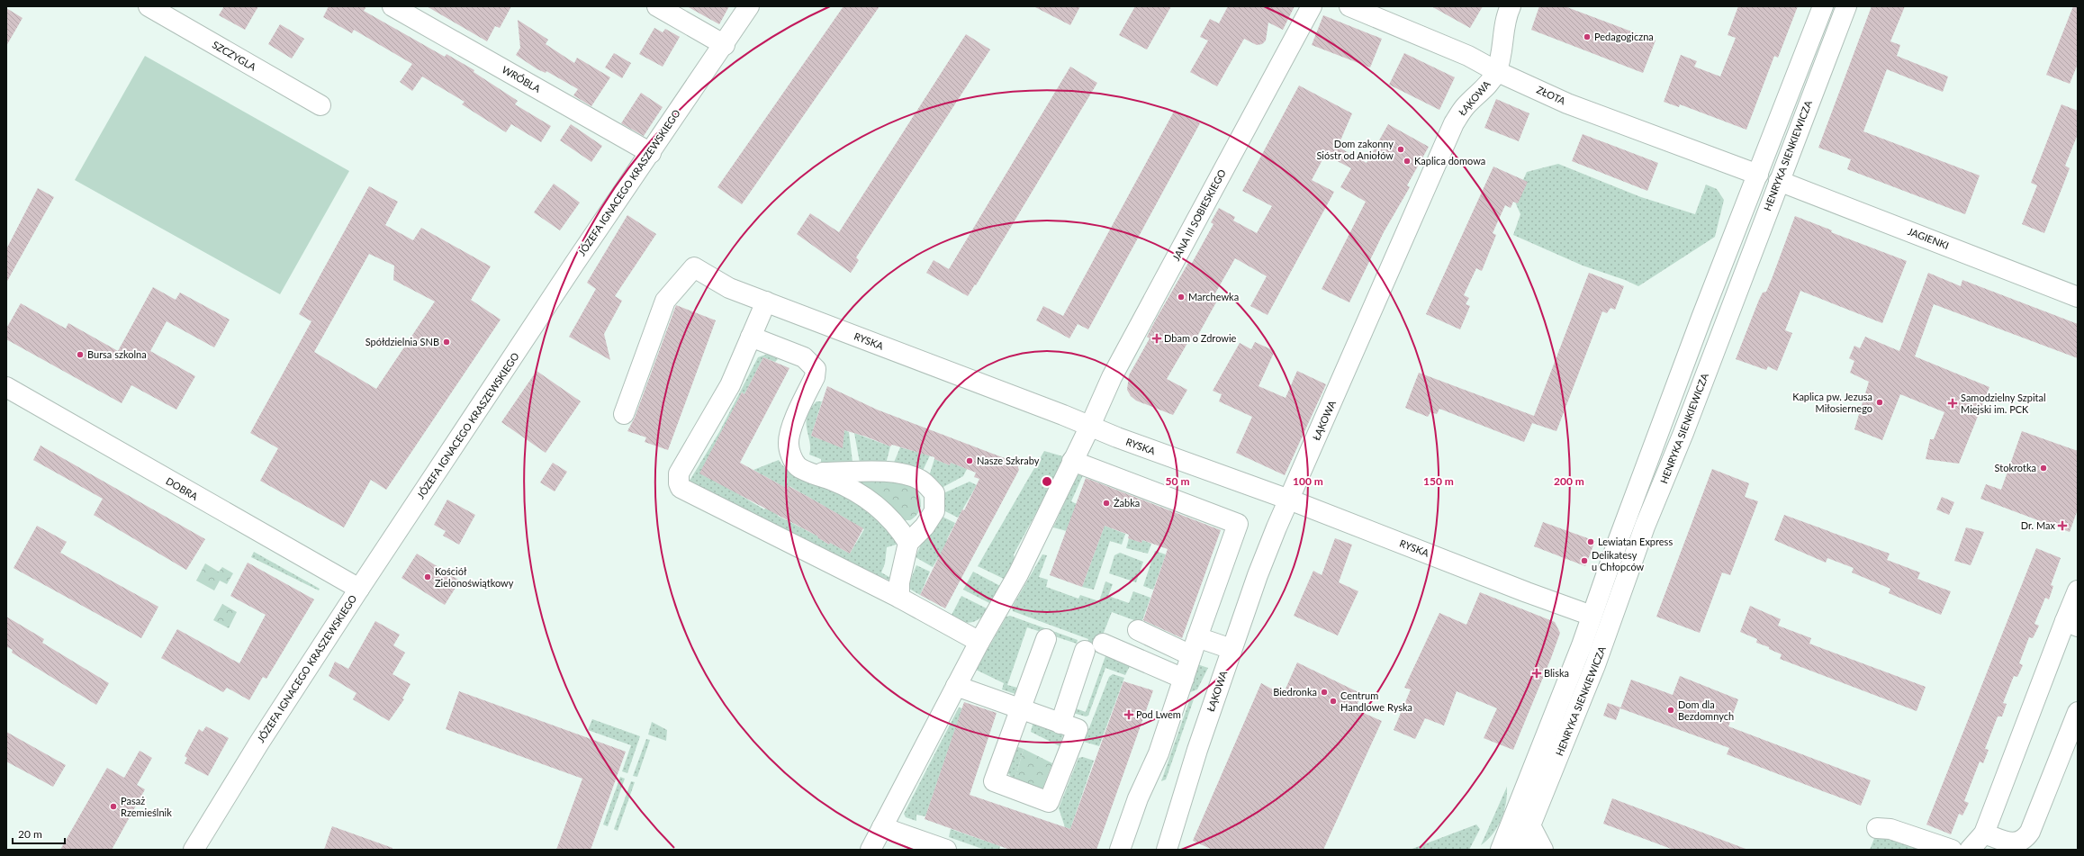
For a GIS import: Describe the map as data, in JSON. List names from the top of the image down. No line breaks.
{"streets":{"street":["SZCZYGLA","WRÓBLA","ZŁOTA","ŁĄKOWA","HENRYKA SIENKIEWICZA","JÓZEFA IGNACEGO KRASZEWSKIEGO","JANA III SOBIESKIEGO","JAGIENKI","RYSKA","DOBRA"]},"crossings":[["WRÓBLA","JÓZEFA IGNACEGO KRASZEWSKIEGO"],["ZŁOTA","ŁĄKOWA"],["ZŁOTA","HENRYKA SIENKIEWICZA"],["ZŁOTA","JAGIENKI"],["ŁĄKOWA","RYSKA"],["HENRYKA SIENKIEWICZA","JAGIENKI"],["HENRYKA SIENKIEWICZA","RYSKA"],["JÓZEFA IGNACEGO KRASZEWSKIEGO","DOBRA"],["JANA III SOBIESKIEGO","RYSKA"]],"places":{"other":["Pedagogiczna","Dom zakonny Sióstr od Aniołów","Kaplica domowa","Marchewka","Spółdzielnia SNB","Bursa szkolna","Kaplica pw. Jezusa Miłosiernego","Nasze Szkraby","Stokrotka","Żabka","Lewiatan Express","Delikatesy u Chłopców","Kościół Zielonoświątkowy","Biedronka","Centrum Handlowe Ryska","Dom dla Bezdomnych","Pasaż Rzemieślnik"],"health":["Dbam o Zdrowie","Samodzielny Szpital Miejski im. PCK","Dr. Max","Bliska","Pod Lwem"]},"scale_bar":"20 m","rings":["50 m","100 m","150 m","200 m"]}
